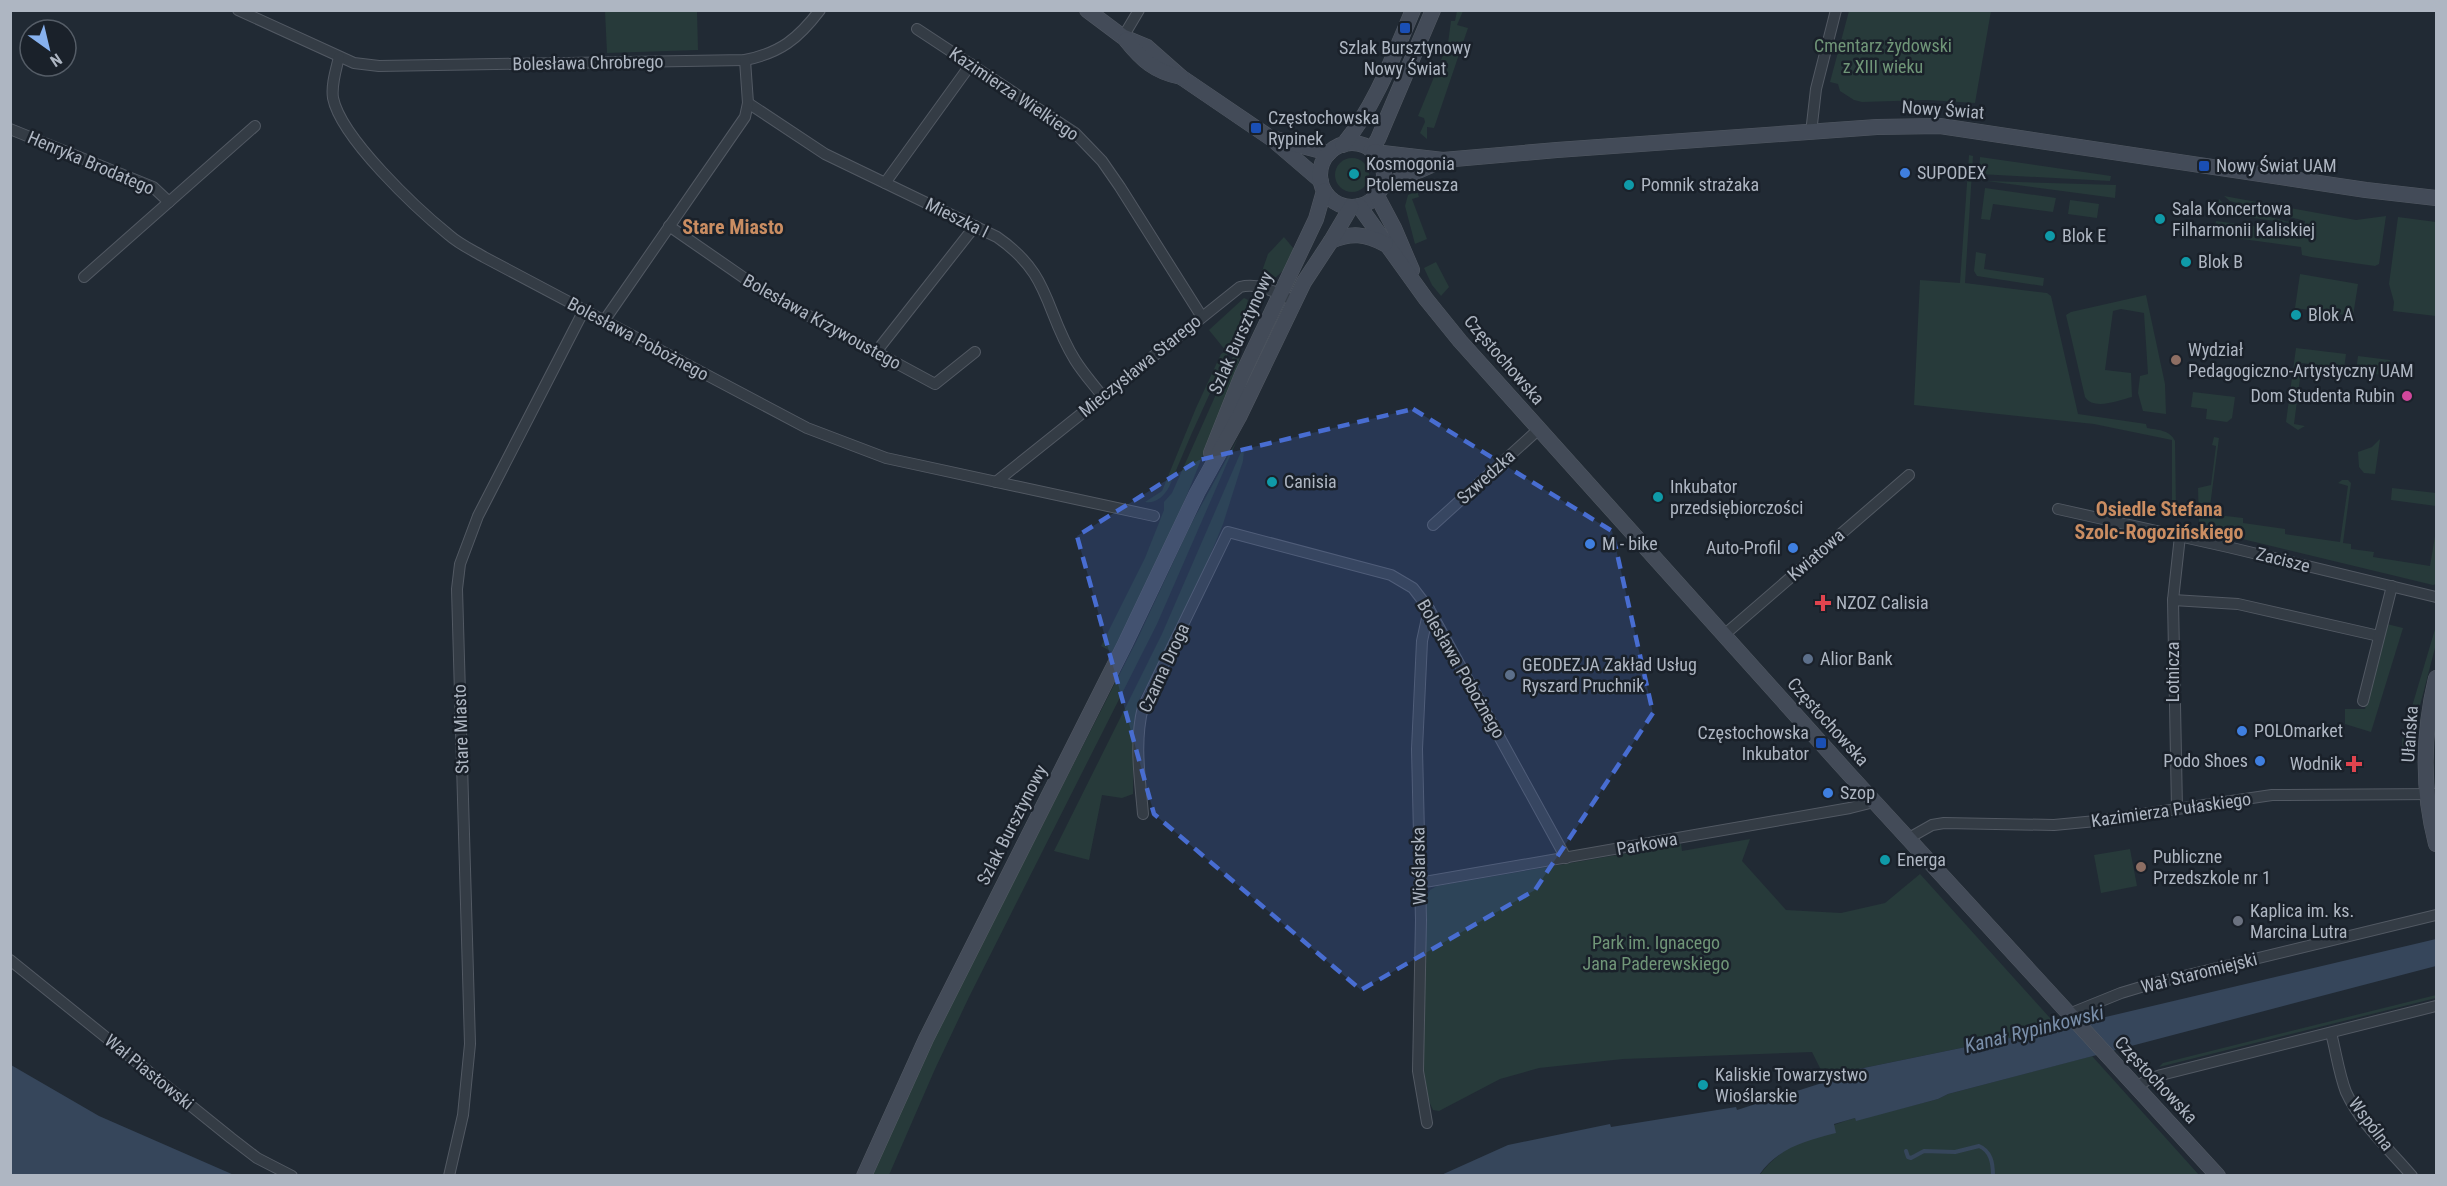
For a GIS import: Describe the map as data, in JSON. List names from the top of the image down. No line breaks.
{"streets":{"street":["Bolesława Chrobrego","Kazimierza Wielkiego","Nowy Świat","Henryka Brodatego","Mieszka I","Bolesława Krzywoustego","Szlak Bursztynowy","Bolesława Pobożnego","Częstochowska","Mieczysława Starego","Szwedzka","Kwiatowa","Zacisze","Czarna Droga","Lotnicza","Stare Miasto","Ułańska","Kazimierza Pułaskiego","Parkowa","Wioślarska","Wał Staromiejski","Wał Piastowski","Wspólna"]},"crossings":[["Bolesława Chrobrego","Bolesława Pobożnego"],["Kazimierza Wielkiego","Mieczysława Starego"],["Nowy Świat","Szlak Bursztynowy"],["Nowy Świat","Częstochowska"],["Mieszka I","Mieczysława Starego"],["Szlak Bursztynowy","Częstochowska"],["Szlak Bursztynowy","Mieczysława Starego"],["Bolesława Pobożnego","Mieczysława Starego"],["Bolesława Pobożnego","Czarna Droga"],["Bolesława Pobożnego","Stare Miasto"],["Bolesława Pobożnego","Parkowa"],["Bolesława Pobożnego","Wioślarska"],["Częstochowska","Szwedzka"],["Częstochowska","Kwiatowa"],["Częstochowska","Kazimierza Pułaskiego"],["Częstochowska","Parkowa"],["Częstochowska","Wał Staromiejski"],["Zacisze","Lotnicza"],["Lotnicza","Kazimierza Pułaskiego"],["Ułańska","Kazimierza Pułaskiego"],["Parkowa","Wioślarska"]],"districts":["Stare Miasto","Osiedle Stefana Szolc-Rogozińskiego"],"water":["Kanał Rypinkowski"],"parks":["Cmentarz żydowski z XIII wieku","Park im. Ignacego Jana Paderewskiego"],"places":{"transit":["Szlak Bursztynowy Nowy Świat","Częstochowska Rypinek","Nowy Świat UAM","Częstochowska Inkubator"],"other":["SUPODEX","Kosmogonia Ptolemeusza","Pomnik strażaka","Sala Koncertowa Filharmonii Kaliskiej","Blok E","Blok B","Blok A","Wydział Pedagogiczno-Artystyczny UAM","Dom Studenta Rubin","Canisia","Inkubator przedsiębiorczości","M - bike","Auto-Profil","Alior Bank","GEODEZJA Zakład Usług Ryszard Pruchnik","POLOmarket","Podo Shoes","Szop","Energa","Publiczne Przedszkole nr 1","Kaplica im. ks. Marcina Lutra","Kaliskie Towarzystwo Wioślarskie"],"health":["NZOZ Calisia","Wodnik"]},"north":"bottom right"}
